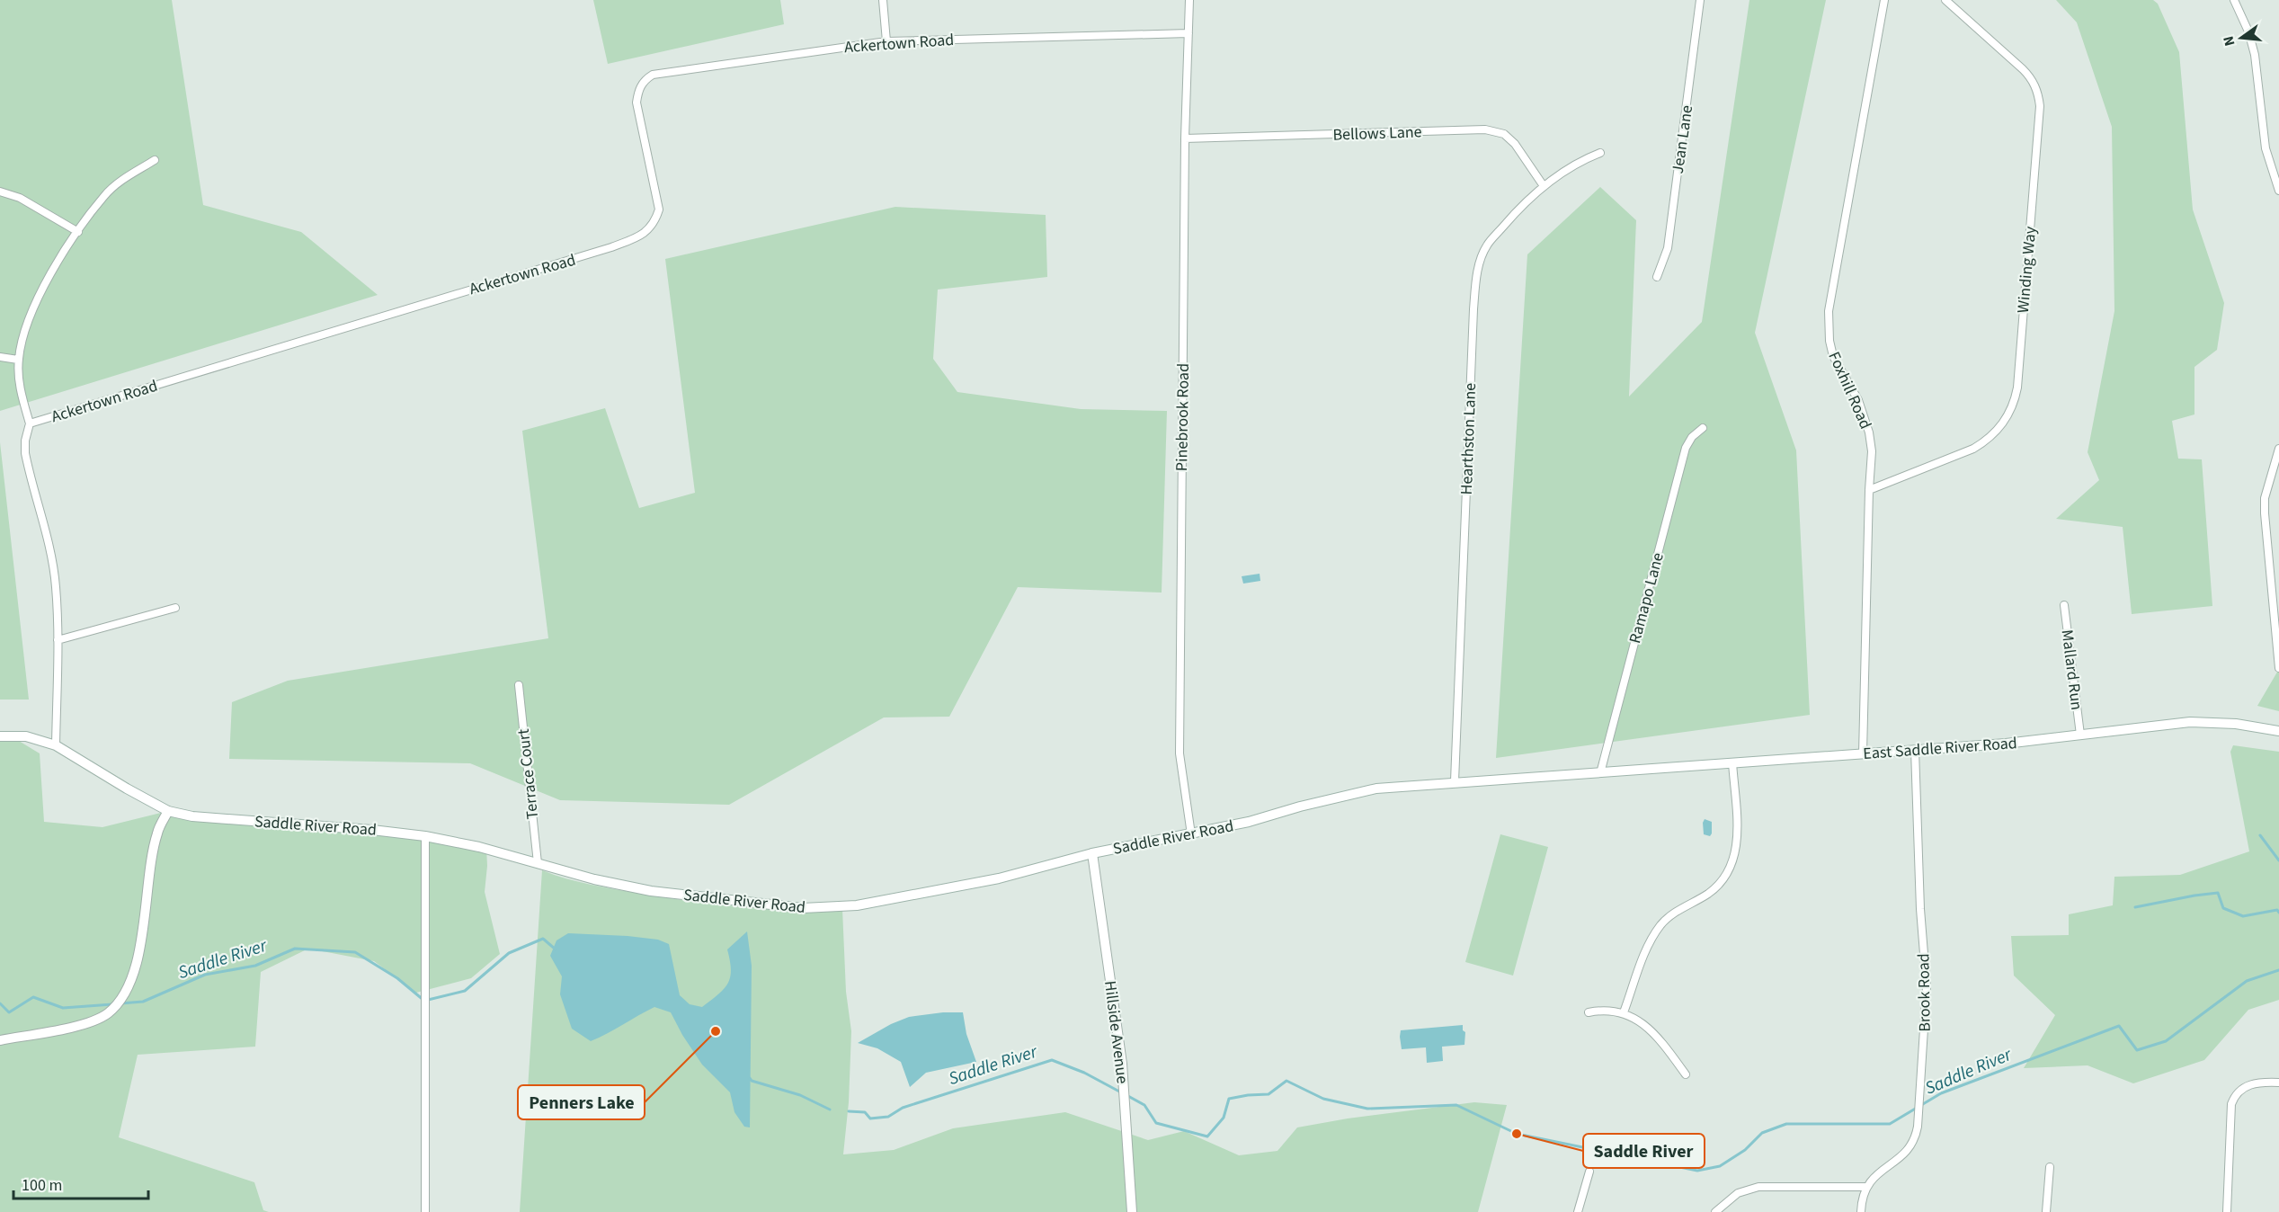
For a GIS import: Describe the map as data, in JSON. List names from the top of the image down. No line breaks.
{"streets":{"main road":["East Saddle River Road","Saddle River Road","Hillside Avenue"],"street":["Ackertown Road","Bellows Lane","Jean Lane","Winding Way","Foxhill Road","Pinebrook Road","Hearthston Lane","Ramapo Lane","Mallard Run","Terrace Court","Brook Road"]},"crossings":[["Ackertown Road","Pinebrook Road"],["Ackertown Road","Saddle River Road"],["Bellows Lane","Pinebrook Road"],["Bellows Lane","Hearthston Lane"],["Winding Way","Foxhill Road"],["Foxhill Road","East Saddle River Road"],["Pinebrook Road","Saddle River Road"],["Hearthston Lane","Saddle River Road"],["Ramapo Lane","East Saddle River Road"],["Ramapo Lane","Saddle River Road"],["Mallard Run","East Saddle River Road"],["East Saddle River Road","Saddle River Road"],["East Saddle River Road","Brook Road"],["Terrace Court","Saddle River Road"],["Saddle River Road","Hillside Avenue"]],"water":["Saddle River"],"places":["Penners Lake","Saddle River"],"scale_bar":"100 m","north":"left"}
